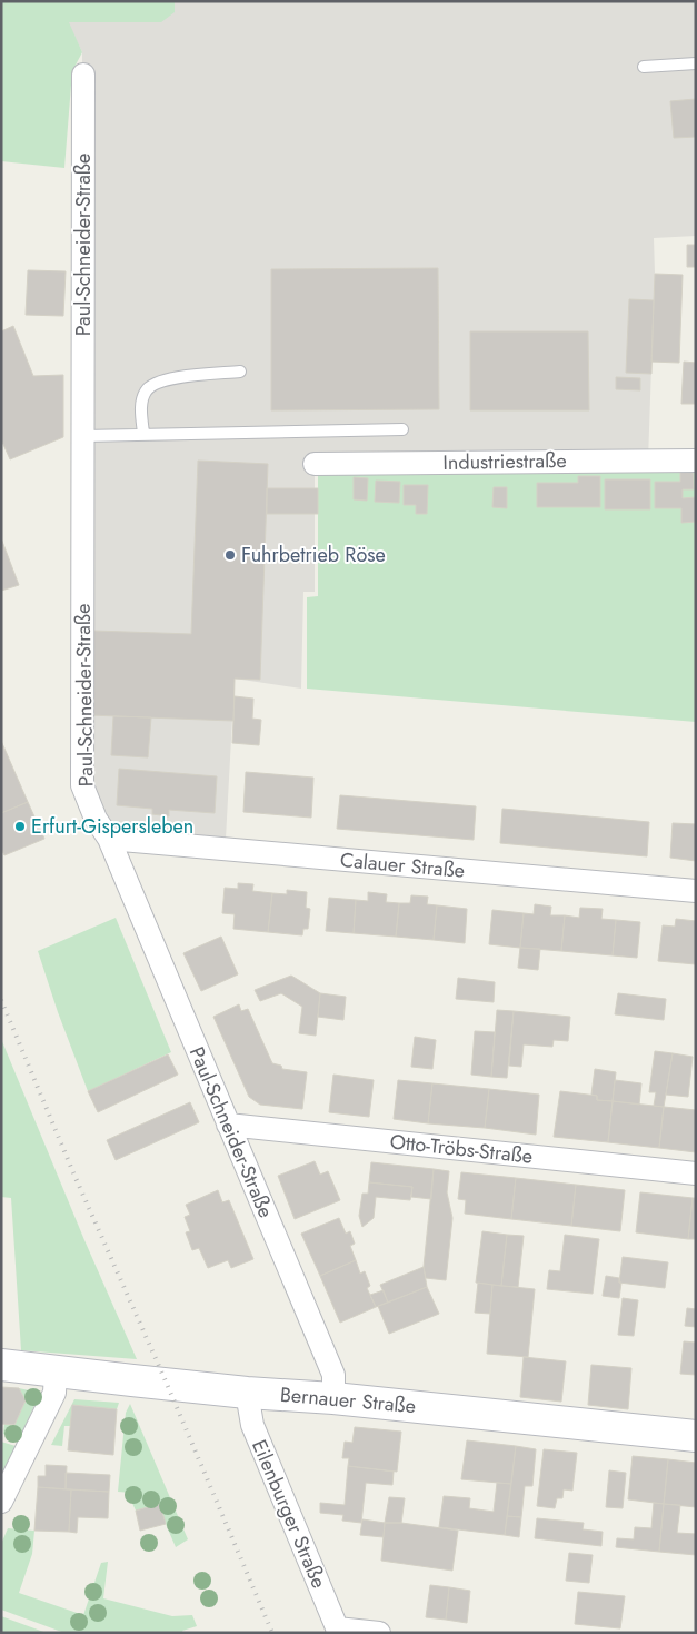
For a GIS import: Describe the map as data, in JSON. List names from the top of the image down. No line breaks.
{"streets":{"street":["Paul-Schneider-Straße","Industriestraße","Calauer Straße","Otto-Tröbs-Straße","Bernauer Straße","Eilenburger Straße"]},"crossings":[["Paul-Schneider-Straße","Calauer Straße"],["Paul-Schneider-Straße","Otto-Tröbs-Straße"],["Paul-Schneider-Straße","Bernauer Straße"],["Bernauer Straße","Eilenburger Straße"]],"places":["Fuhrbetrieb Röse","Erfurt-Gispersleben"]}
